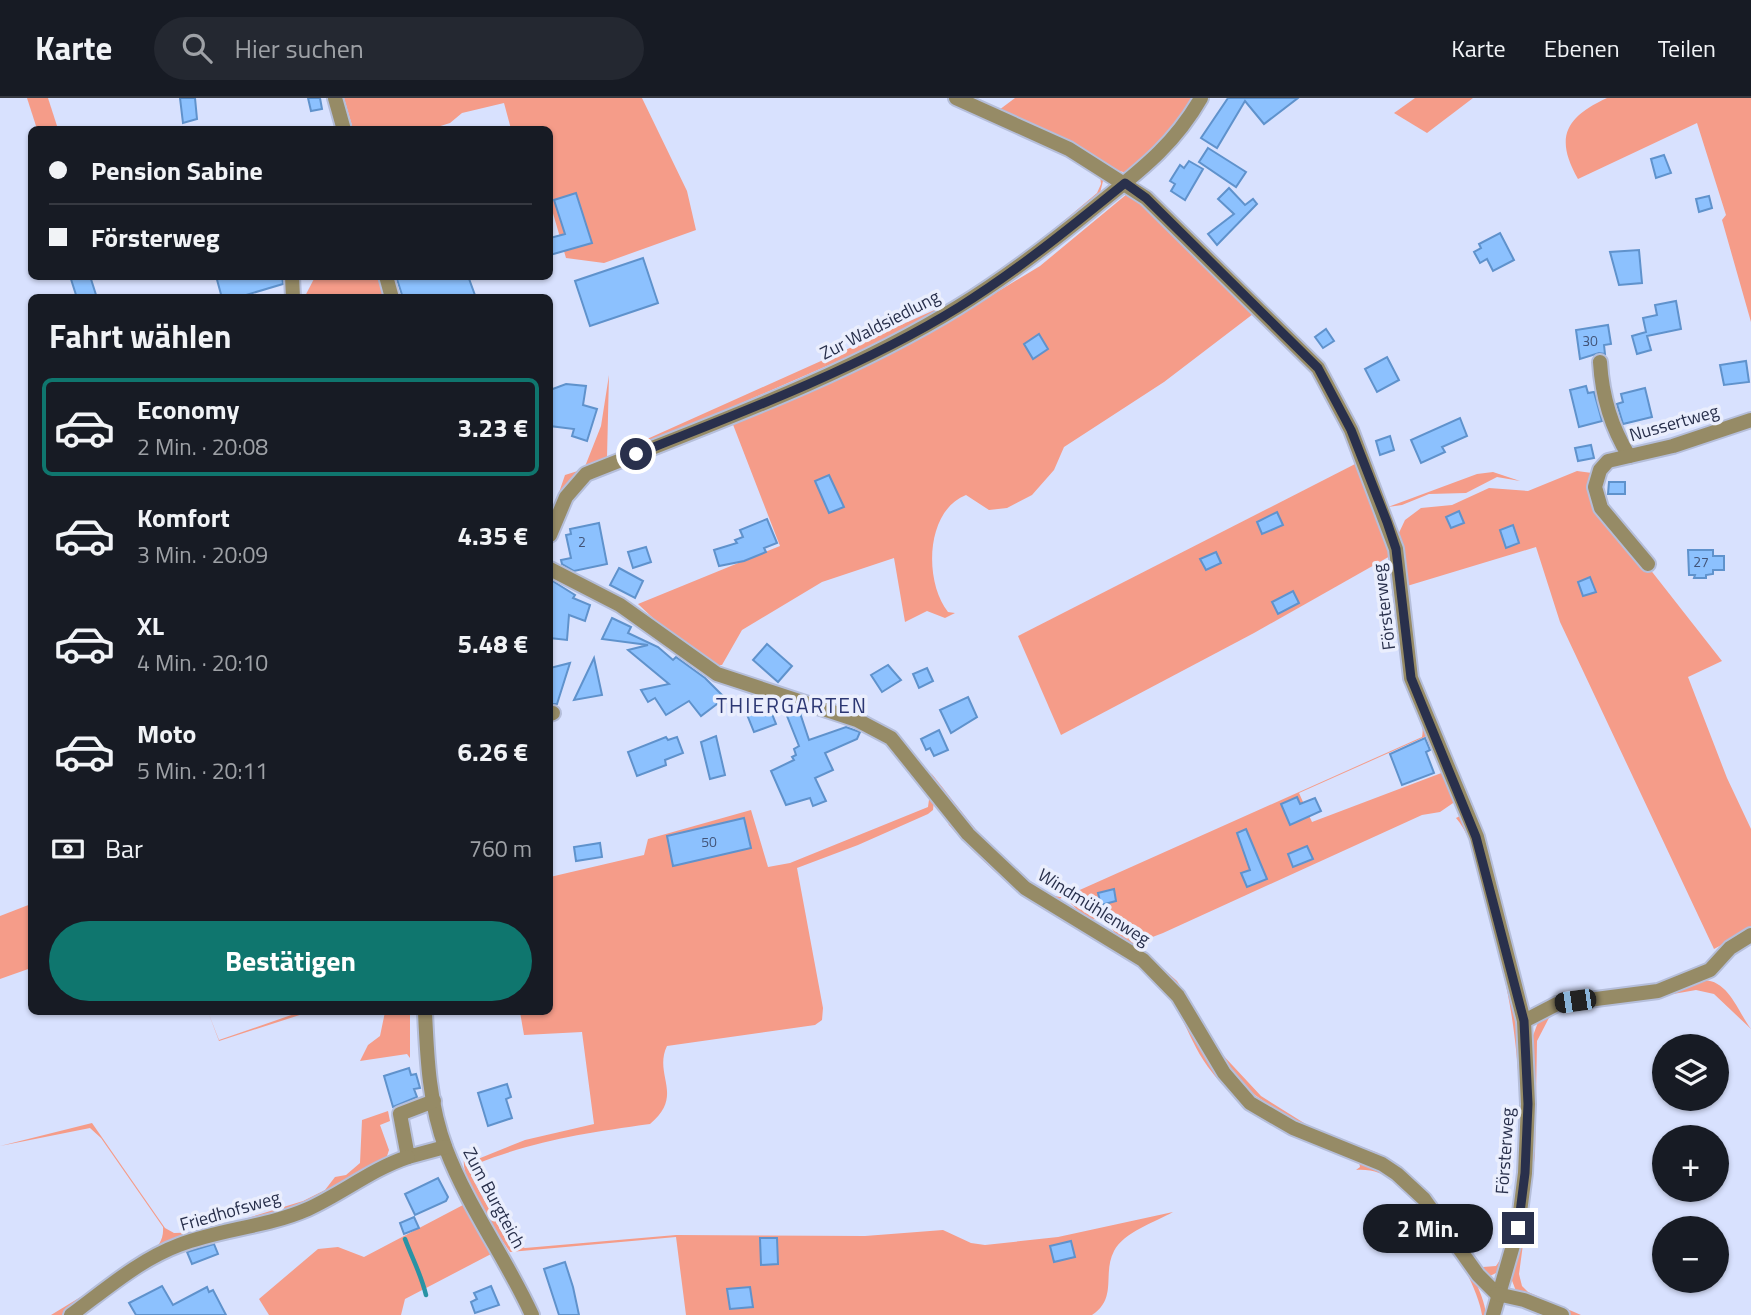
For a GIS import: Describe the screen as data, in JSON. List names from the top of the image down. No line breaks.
{"streets":{"street":["Zur Waldsiedlung","Nussertweg","Försterweg","Windmühlenweg","Zum Burgteich","Friedhofsweg"]},"crossings":[["Zur Waldsiedlung","Försterweg"],["Försterweg","Windmühlenweg"],["Zum Burgteich","Friedhofsweg"]],"districts":["THIERGARTEN"],"house_numbers":["30","2","27","50"],"page":{"header":"Karte","search":"Hier suchen","nav":["Karte","Ebenen","Teilen"],"banner":["Pension Sabine","Försterweg"],"heading":"Fahrt wählen","list":[{"name":"Economy","note":"2 Min. · 20:08","value":"3.23 €"},{"name":"Komfort","note":"3 Min. · 20:09","value":"4.35 €"},{"name":"XL","note":"4 Min. · 20:10","value":"5.48 €"},{"name":"Moto","note":"5 Min. · 20:11","value":"6.26 €"}],"pay":["Bar","760 m"],"buttons":"Bestätigen","map_buttons":["+","−"],"bubble":"2 Min."}}
